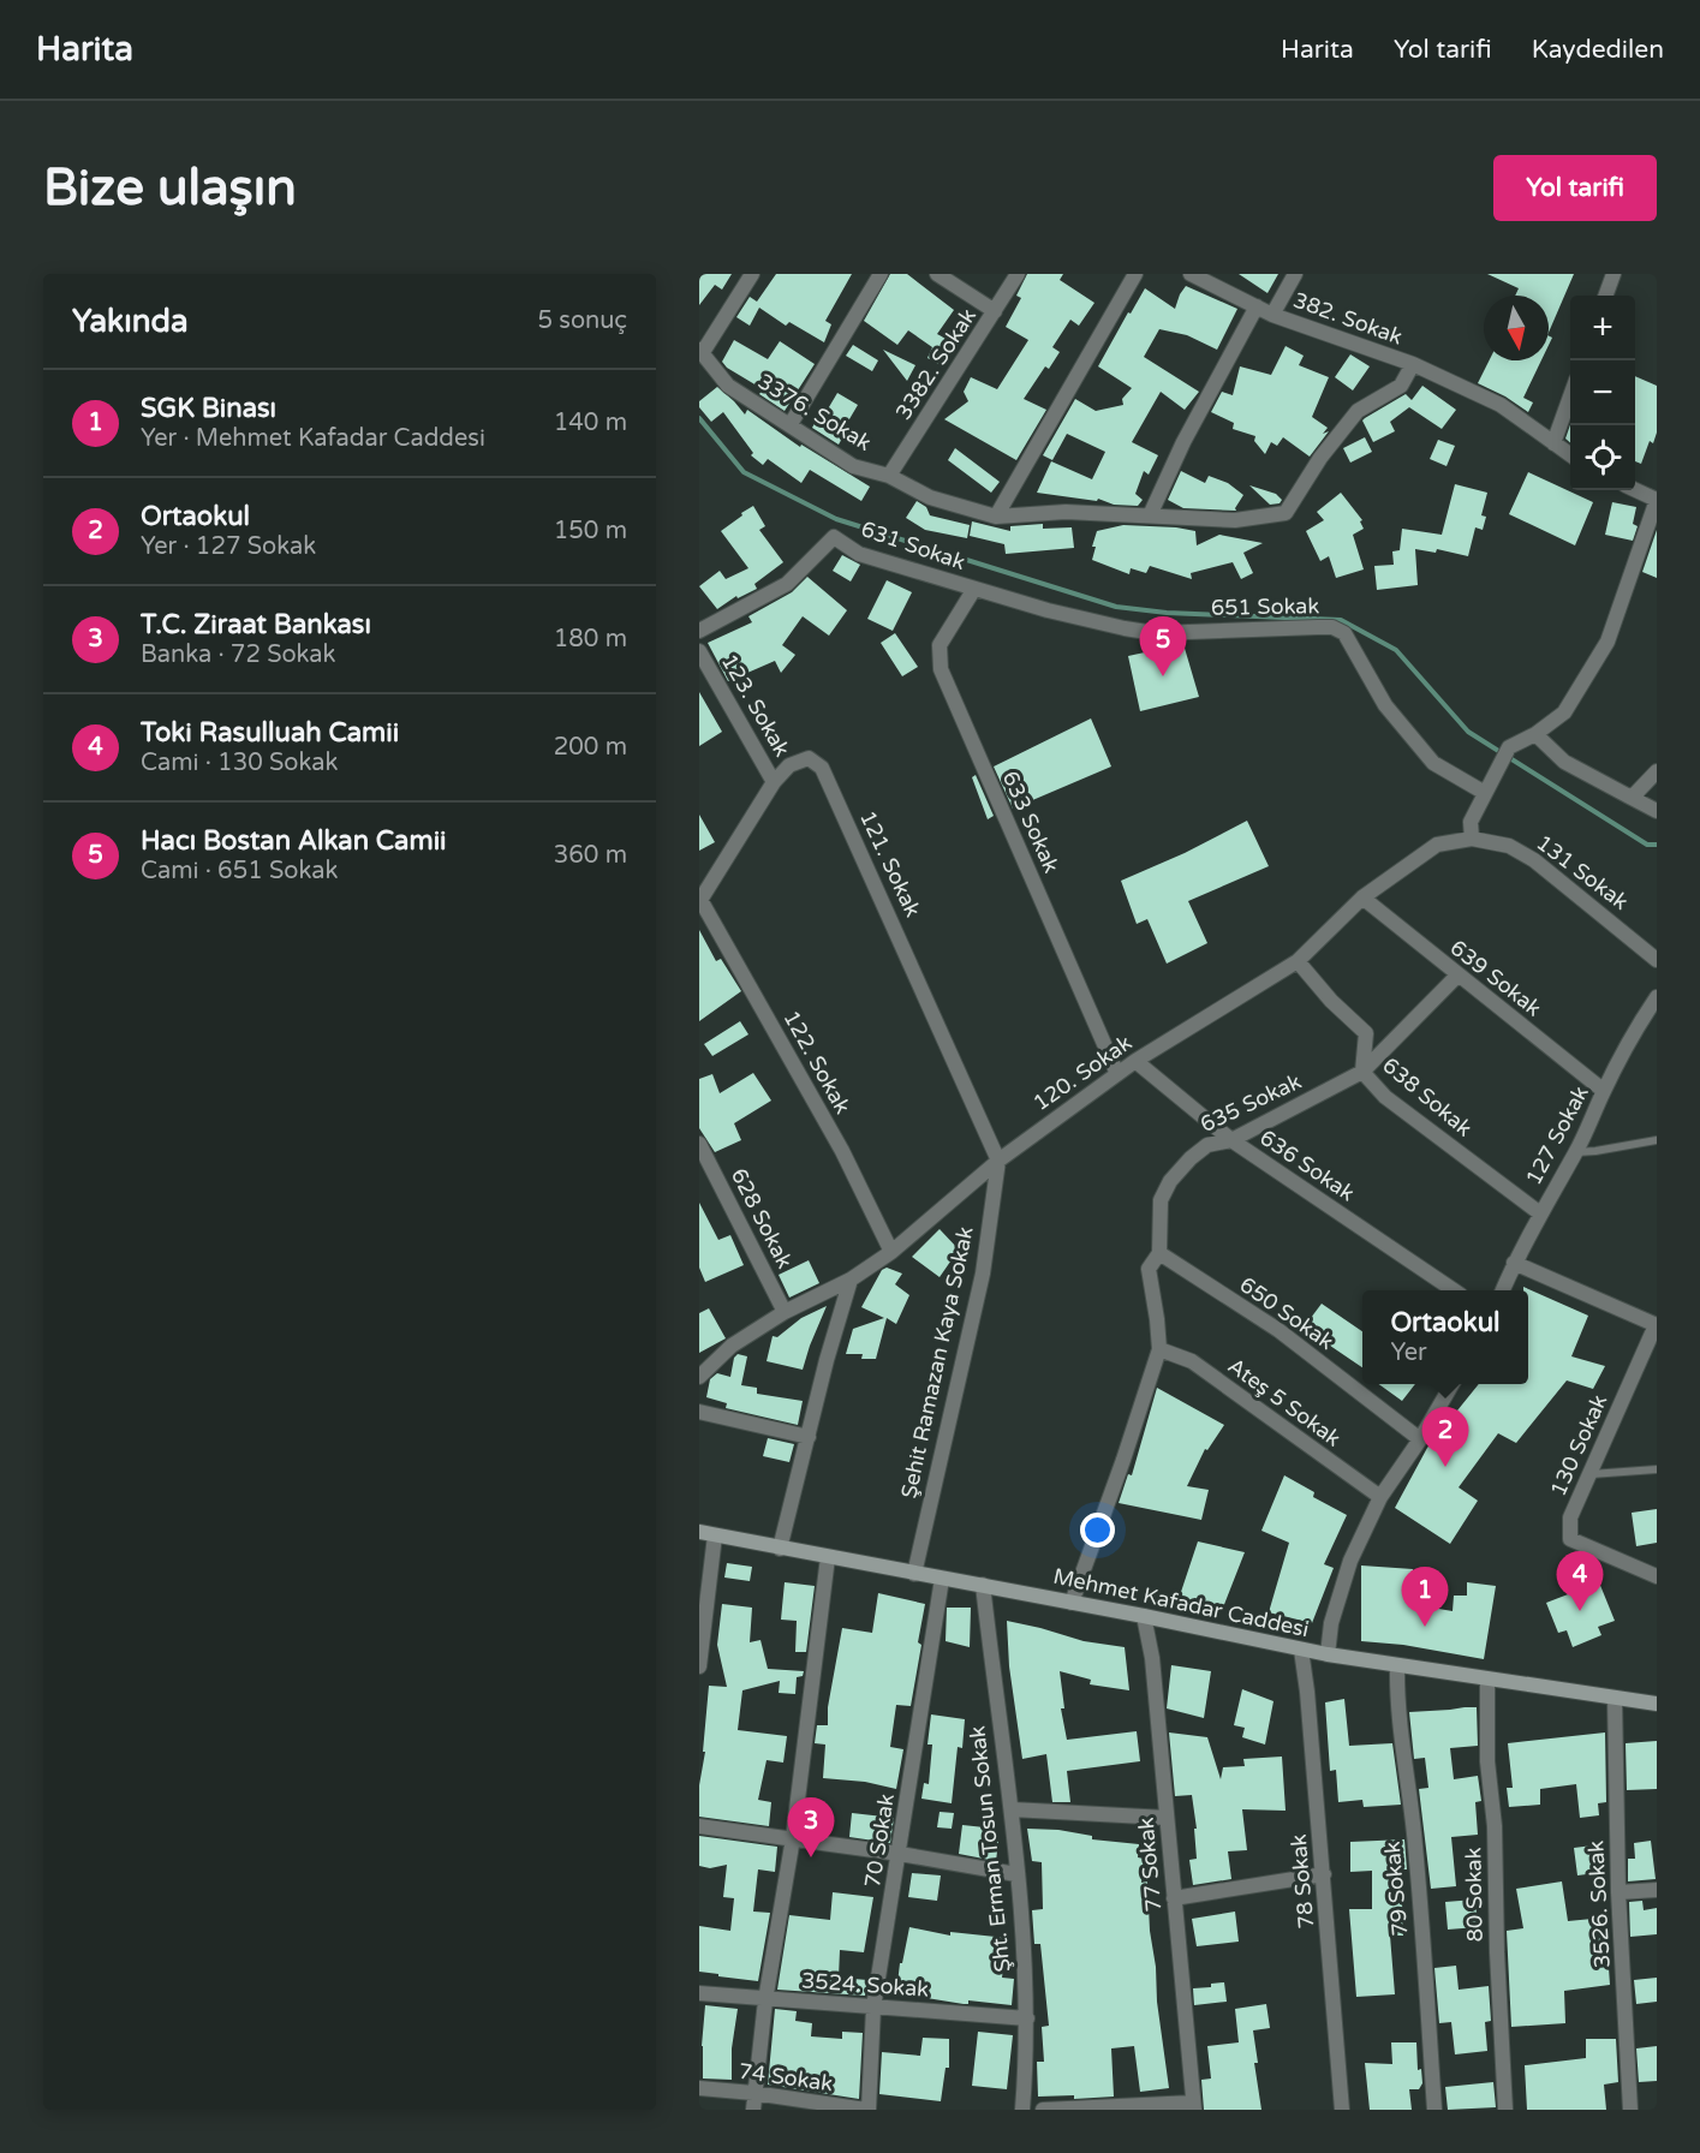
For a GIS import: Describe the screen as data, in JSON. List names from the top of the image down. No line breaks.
{"streets":{"main road":["Mehmet Kafadar Caddesi"],"street":["382. Sokak","3382. Sokak","3376. Sokak","631 Sokak","651 Sokak","123. Sokak","633 Sokak","121. Sokak","131 Sokak","639 Sokak","122. Sokak","120. Sokak","638 Sokak","635 Sokak","127 Sokak","636 Sokak","628 Sokak","650 Sokak","Şehit Ramazan Kaya Sokak","Ateş 5 Sokak","130 Sokak","70 Sokak","Şht. Erman Tosun Sokak","77 Sokak","78 Sokak","79 Sokak","80 Sokak","3526. Sokak","3524. Sokak","74 Sokak"]},"crossings":[["382. Sokak","3376. Sokak"],["3382. Sokak","3376. Sokak"],["631 Sokak","651 Sokak"],["631 Sokak","633 Sokak"],["651 Sokak","633 Sokak"],["123. Sokak","121. Sokak"],["633 Sokak","120. Sokak"],["121. Sokak","122. Sokak"],["121. Sokak","120. Sokak"],["121. Sokak","Şehit Ramazan Kaya Sokak"],["131 Sokak","120. Sokak"],["639 Sokak","120. Sokak"],["639 Sokak","635 Sokak"],["639 Sokak","127 Sokak"],["122. Sokak","120. Sokak"],["120. Sokak","638 Sokak"],["120. Sokak","636 Sokak"],["120. Sokak","628 Sokak"],["120. Sokak","Şehit Ramazan Kaya Sokak"],["638 Sokak","635 Sokak"],["638 Sokak","127 Sokak"],["635 Sokak","636 Sokak"],["635 Sokak","650 Sokak"],["635 Sokak","Ateş 5 Sokak"],["635 Sokak","Mehmet Kafadar Caddesi"],["Şehit Ramazan Kaya Sokak","Mehmet Kafadar Caddesi"],["Mehmet Kafadar Caddesi","70 Sokak"],["Mehmet Kafadar Caddesi","Şht. Erman Tosun Sokak"],["Mehmet Kafadar Caddesi","77 Sokak"],["Mehmet Kafadar Caddesi","78 Sokak"],["Mehmet Kafadar Caddesi","79 Sokak"],["Mehmet Kafadar Caddesi","80 Sokak"],["Mehmet Kafadar Caddesi","3526. Sokak"],["70 Sokak","3524. Sokak"],["70 Sokak","74 Sokak"],["Şht. Erman Tosun Sokak","3524. Sokak"]],"north":"bottom","page":{"header":"Harita","nav":["Harita","Yol tarifi","Kaydedilen"],"buttons":"Yol tarifi","title":"Bize ulaşın","heading":["Yakında","5 sonuç"],"map_buttons":["+","−"],"list":[{"mark":"1","name":"SGK Binası","note":"Yer · Mehmet Kafadar Caddesi","value":"140 m"},{"mark":"2","name":"Ortaokul","note":"Yer · 127 Sokak","value":"150 m"},{"mark":"3","name":"T.C. Ziraat Bankası","note":"Banka · 72 Sokak","value":"180 m"},{"mark":"4","name":"Toki Rasulluah Camii","note":"Cami · 130 Sokak","value":"200 m"},{"mark":"5","name":"Hacı Bostan Alkan Camii","note":"Cami · 651 Sokak","value":"360 m"}],"pins":["5","2","4","1","3"],"popup":["Ortaokul","Yer"]}}
